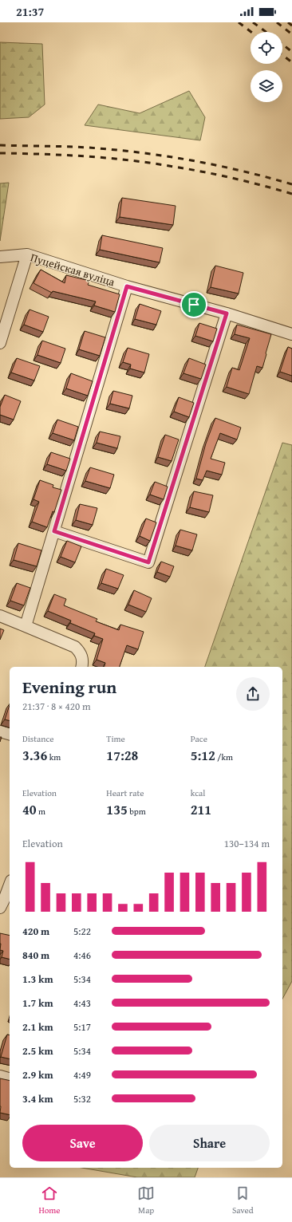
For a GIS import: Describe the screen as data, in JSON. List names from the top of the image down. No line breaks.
{"streets":{"street":["Пуцейская вуліца"]},"page":{"status":"21:37","heading":["Evening run","21:37 · 8 × 420 m"],"stats":[["Distance","3.36 km"],["Time","17:28"],["Pace","5:12 /km"],["Elevation","40 m"],["Heart rate","135 bpm"],["kcal","211"]],"chart":["Elevation","130–134 m"],"list":[{"name":"420 m","note":"5:22"},{"name":"840 m","note":"4:46"},{"name":"1.3 km","note":"5:34"},{"name":"1.7 km","note":"4:43"},{"name":"2.1 km","note":"5:17"},{"name":"2.5 km","note":"5:34"},{"name":"2.9 km","note":"4:49"},{"name":"3.4 km","note":"5:32"}],"buttons":["Save","Share"],"tabs":["Home","Map","Saved"]}}
